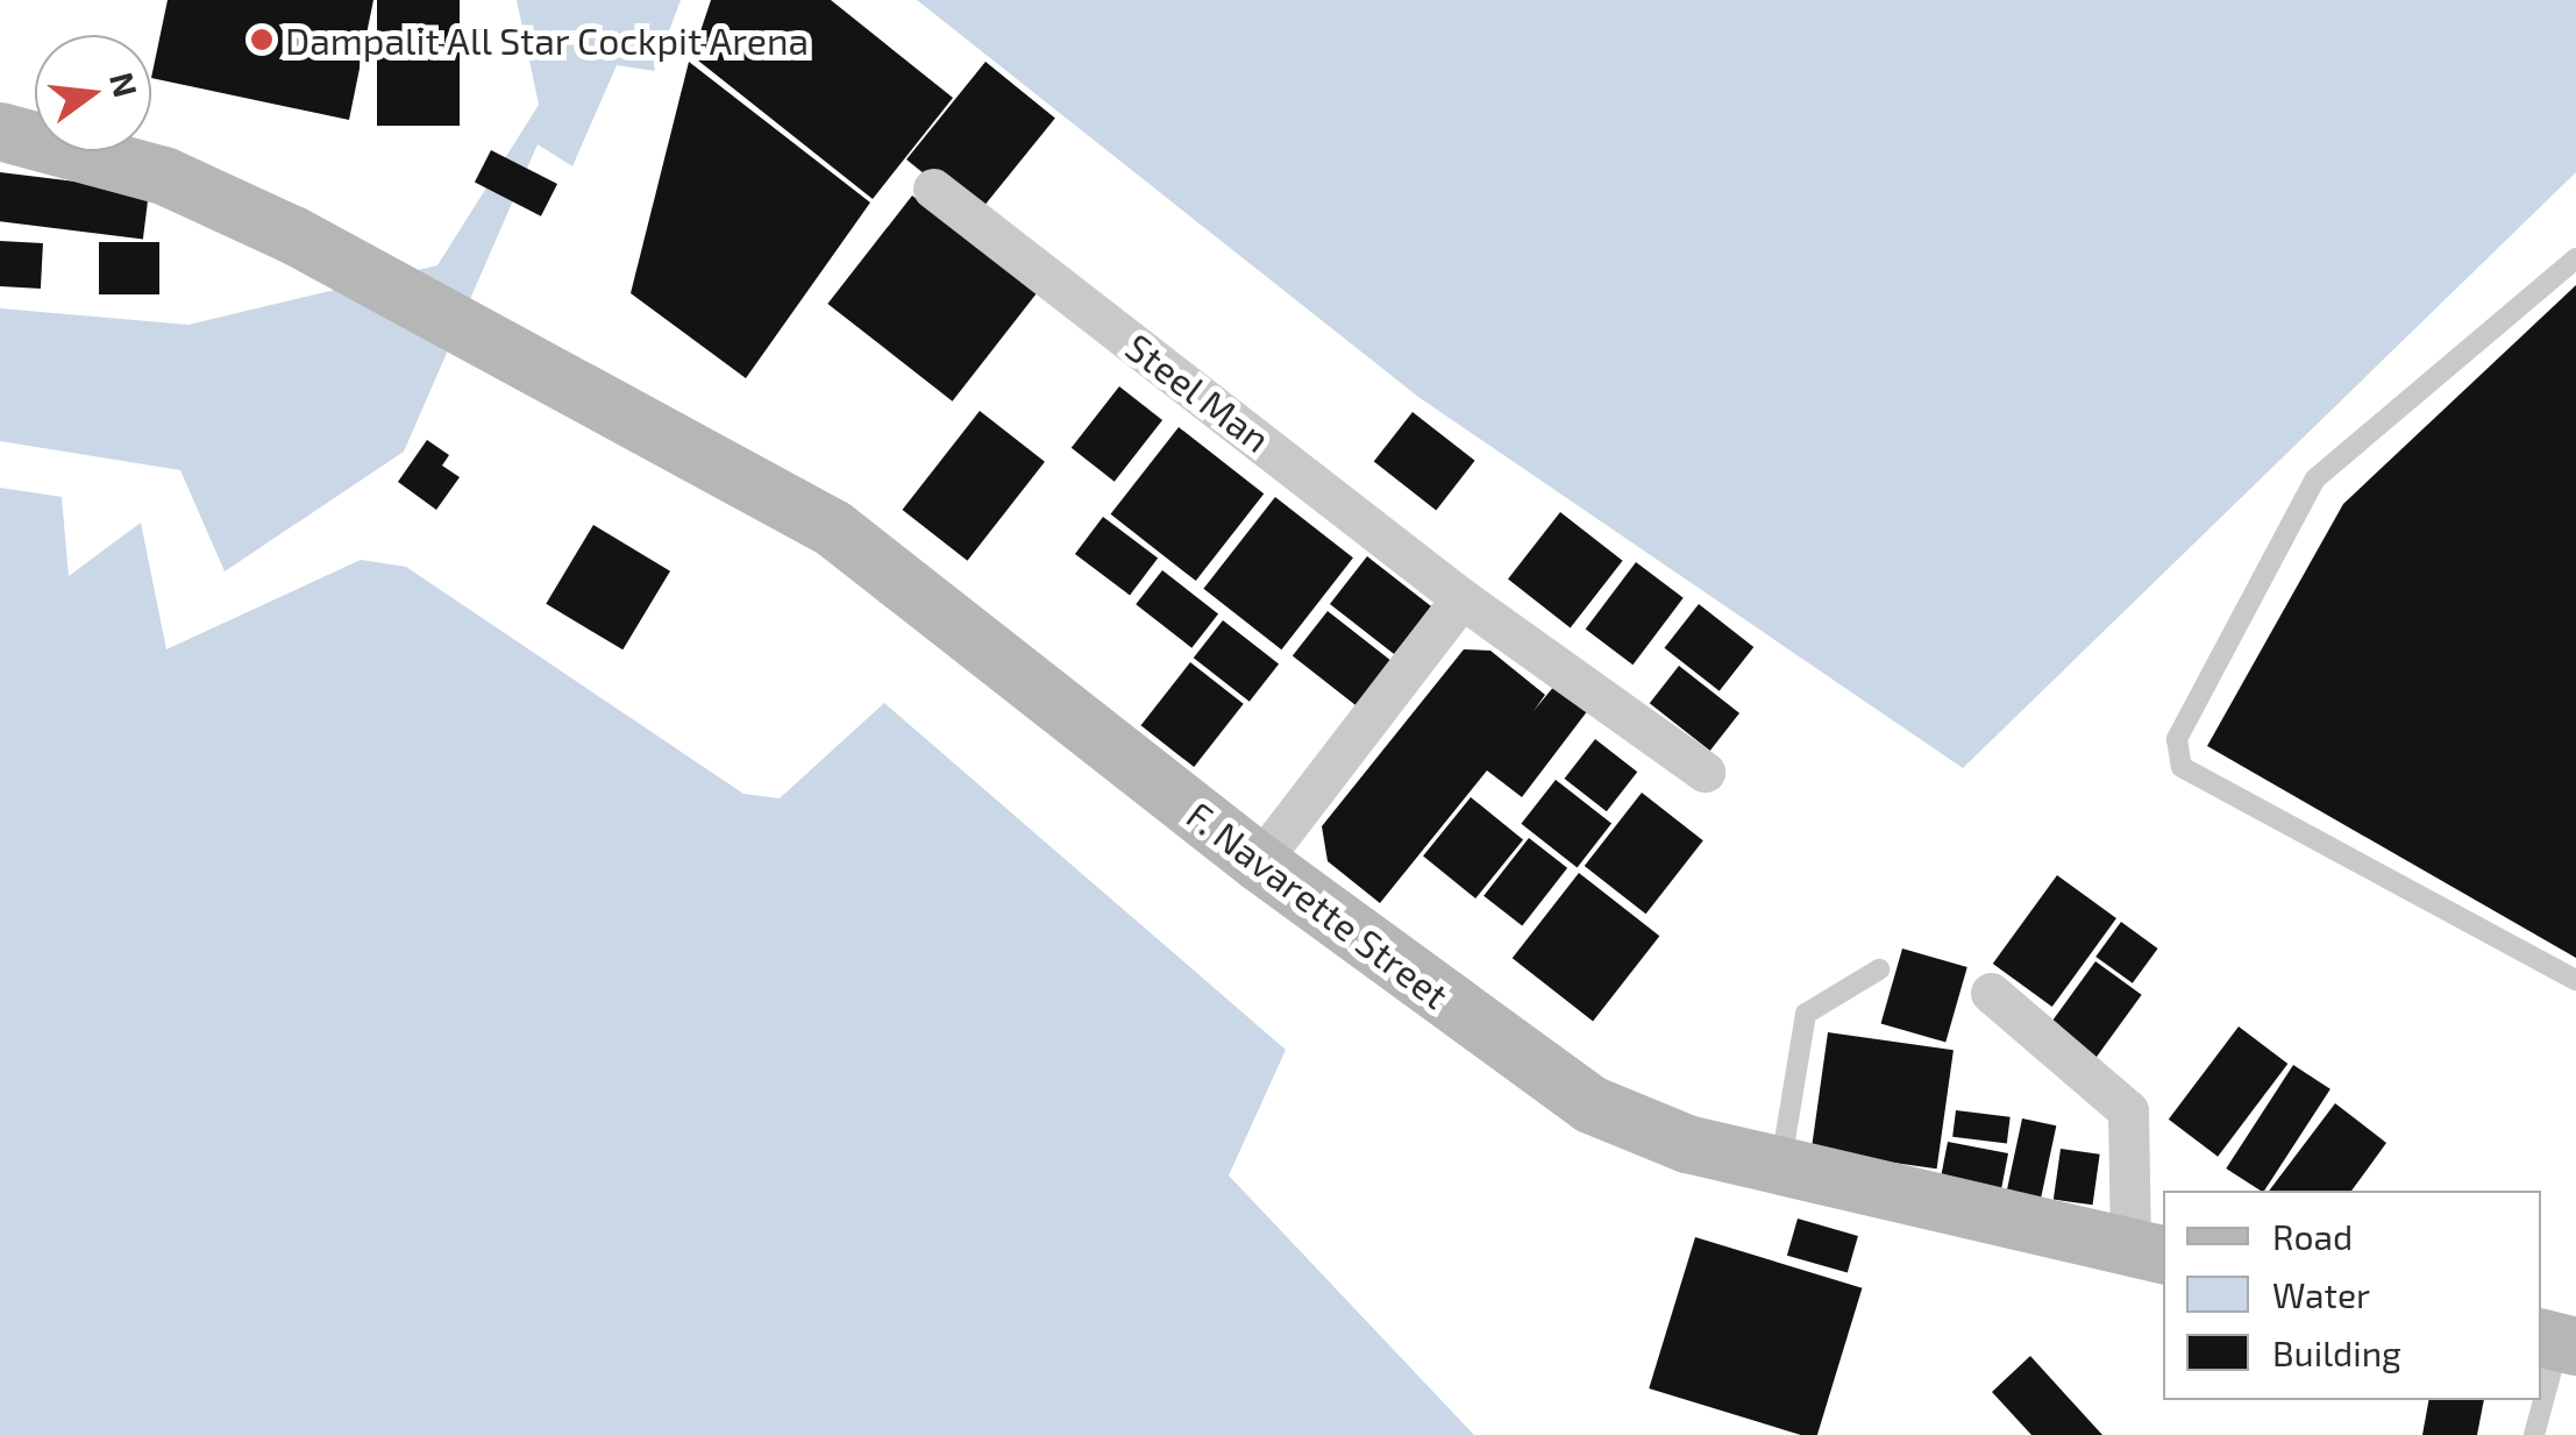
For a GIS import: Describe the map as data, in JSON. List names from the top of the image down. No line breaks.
{"streets":{"main road":["F. Navarette Street"],"street":["Steel Man"]},"places":["Dampalit All Star Cockpit Arena"],"legend":["Road","Water","Building"],"north":"right"}
